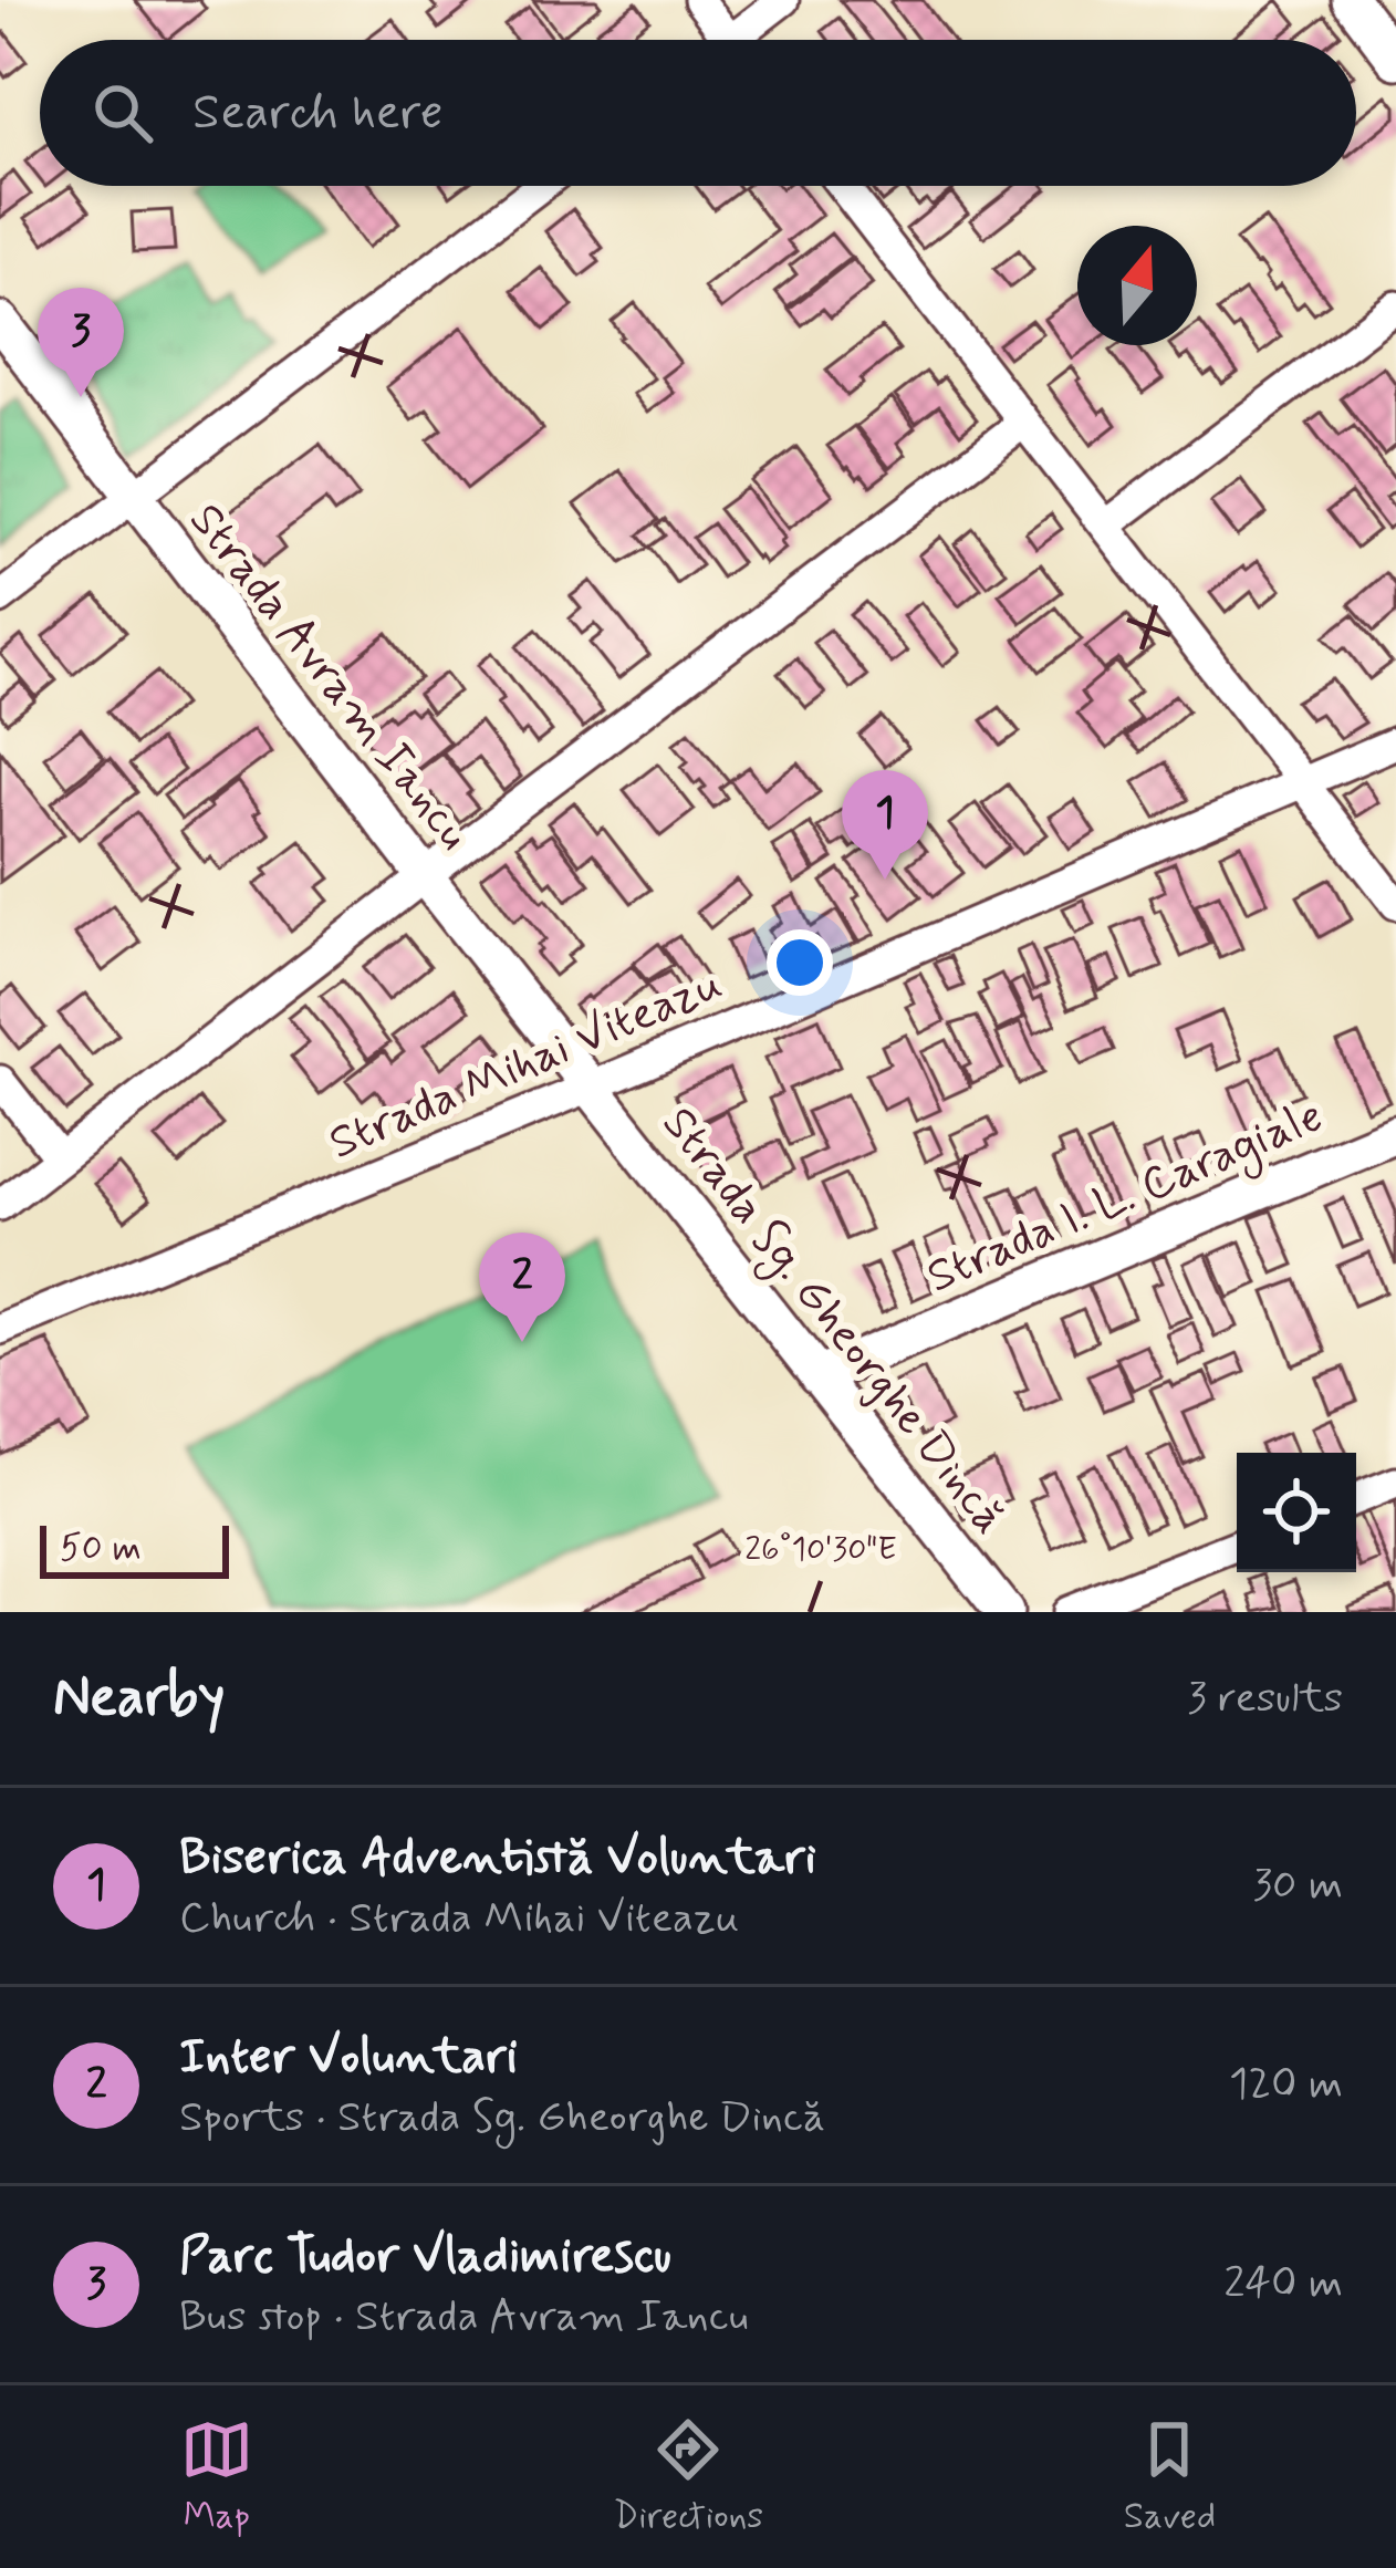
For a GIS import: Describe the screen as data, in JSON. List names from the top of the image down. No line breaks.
{"streets":{"street":["Strada Avram Iancu","Strada Mihai Viteazu","Strada I. L. Caragiale","Strada Sg. Gheorghe Dincă"]},"crossings":[["Strada Avram Iancu","Strada Mihai Viteazu"],["Strada Avram Iancu","Strada Sg. Gheorghe Dincă"],["Strada Mihai Viteazu","Strada Sg. Gheorghe Dincă"],["Strada I. L. Caragiale","Strada Sg. Gheorghe Dincă"]],"scale_bar":"50 m","north":"top","page":{"search":"Search here","pins":["3","1","2"],"scale":"50 m","heading":["Nearby","3 results"],"list":[{"mark":"1","name":"Biserica Adventistă Voluntari","note":"Church · Strada Mihai Viteazu","value":"30 m"},{"mark":"2","name":"Inter Voluntari","note":"Sports · Strada Sg. Gheorghe Dincă","value":"120 m"},{"mark":"3","name":"Parc Tudor Vladimirescu","note":"Bus stop · Strada Avram Iancu","value":"240 m"}],"nav":["Map","Directions","Saved"]},"coordinates":["26°10'30\"E"]}
